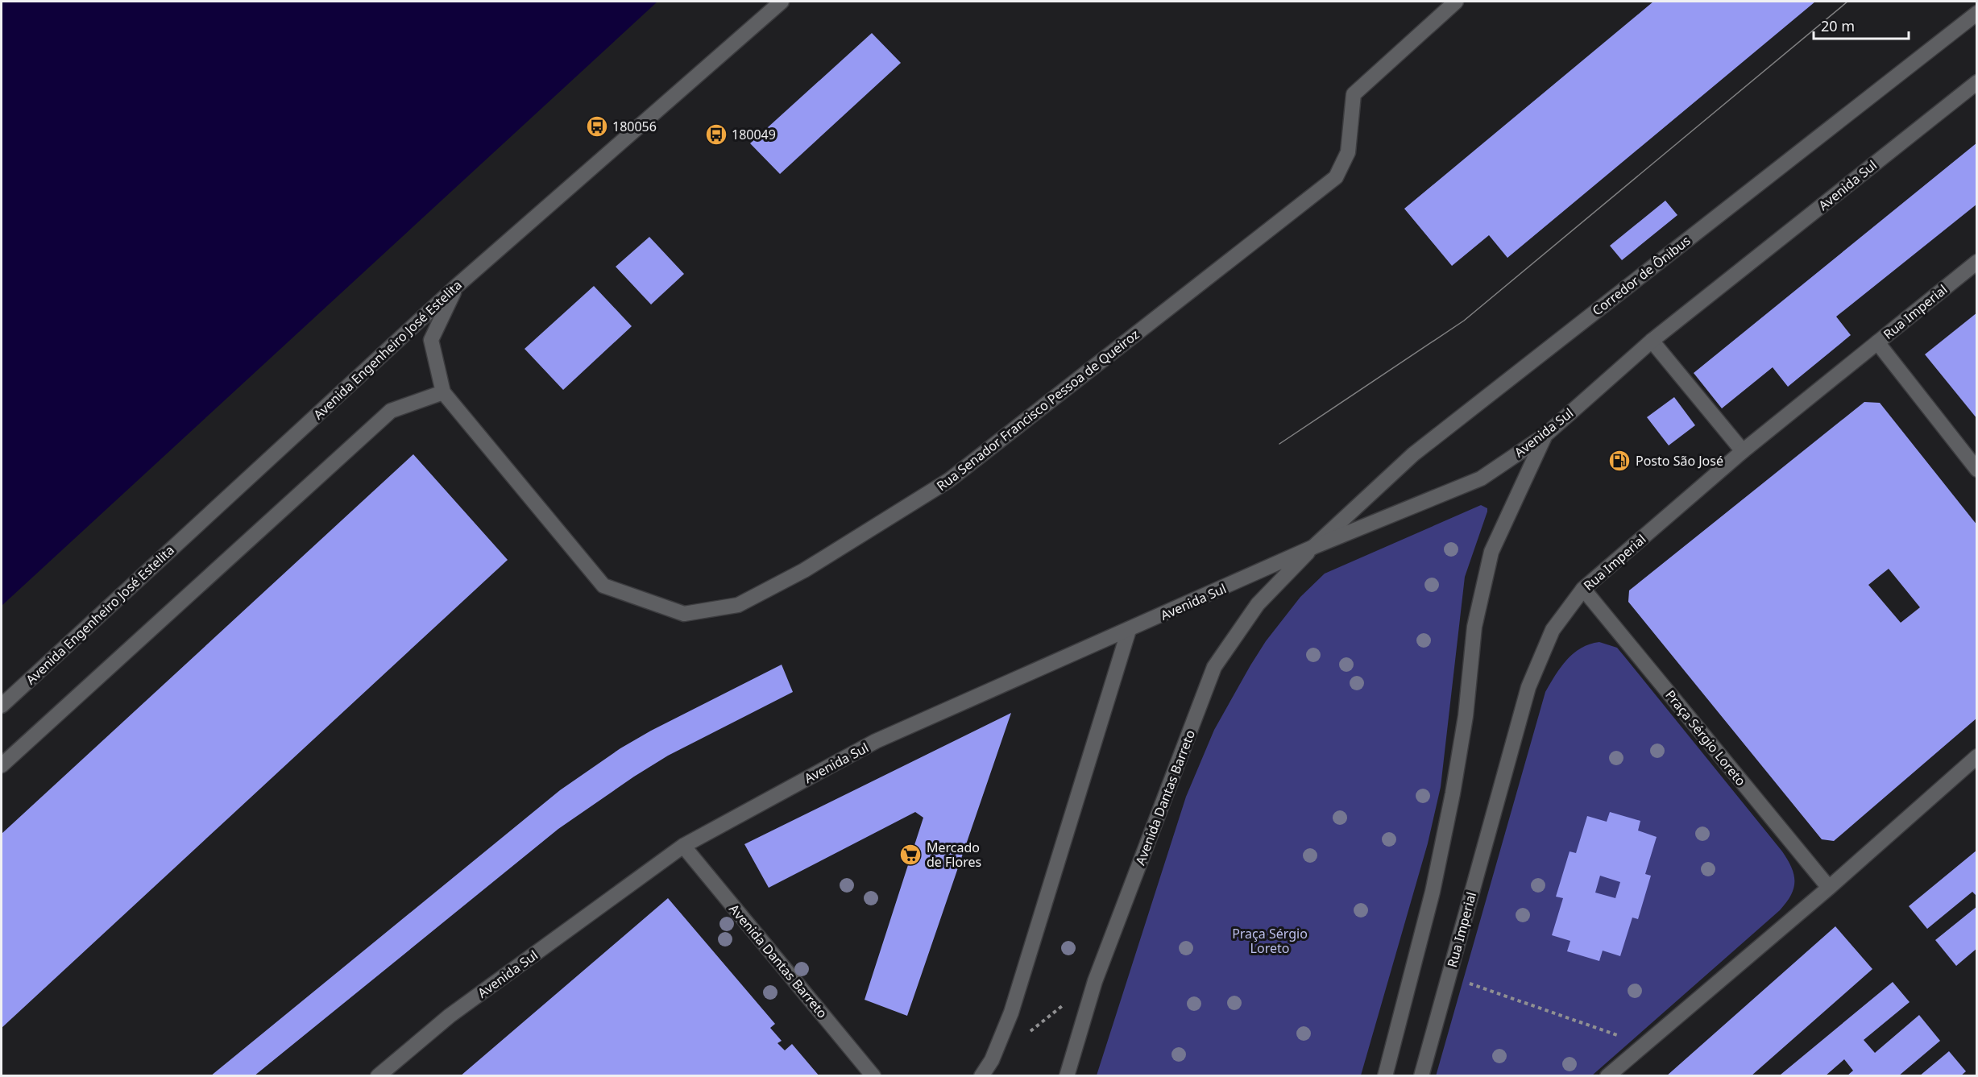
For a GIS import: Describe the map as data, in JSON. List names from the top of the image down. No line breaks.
{"streets":{"main road":["Avenida Sul","Corredor de Ônibus","Rua Imperial","Avenida Engenheiro José Estelita","Rua Senador Francisco Pessoa de Queiroz","Praça Sérgio Loreto","Avenida Dantas Barreto"]},"crossings":[["Avenida Sul","Corredor de Ônibus"],["Avenida Sul","Avenida Dantas Barreto"],["Corredor de Ônibus","Avenida Dantas Barreto"],["Rua Imperial","Praça Sérgio Loreto"]],"parks":["Praça Sérgio Loreto"],"places":{"bus stop":["180056","180049"],"fuel station":["Posto São José"],"supermarket":["Mercado de Flores"]},"scale_bar":"20 m"}
